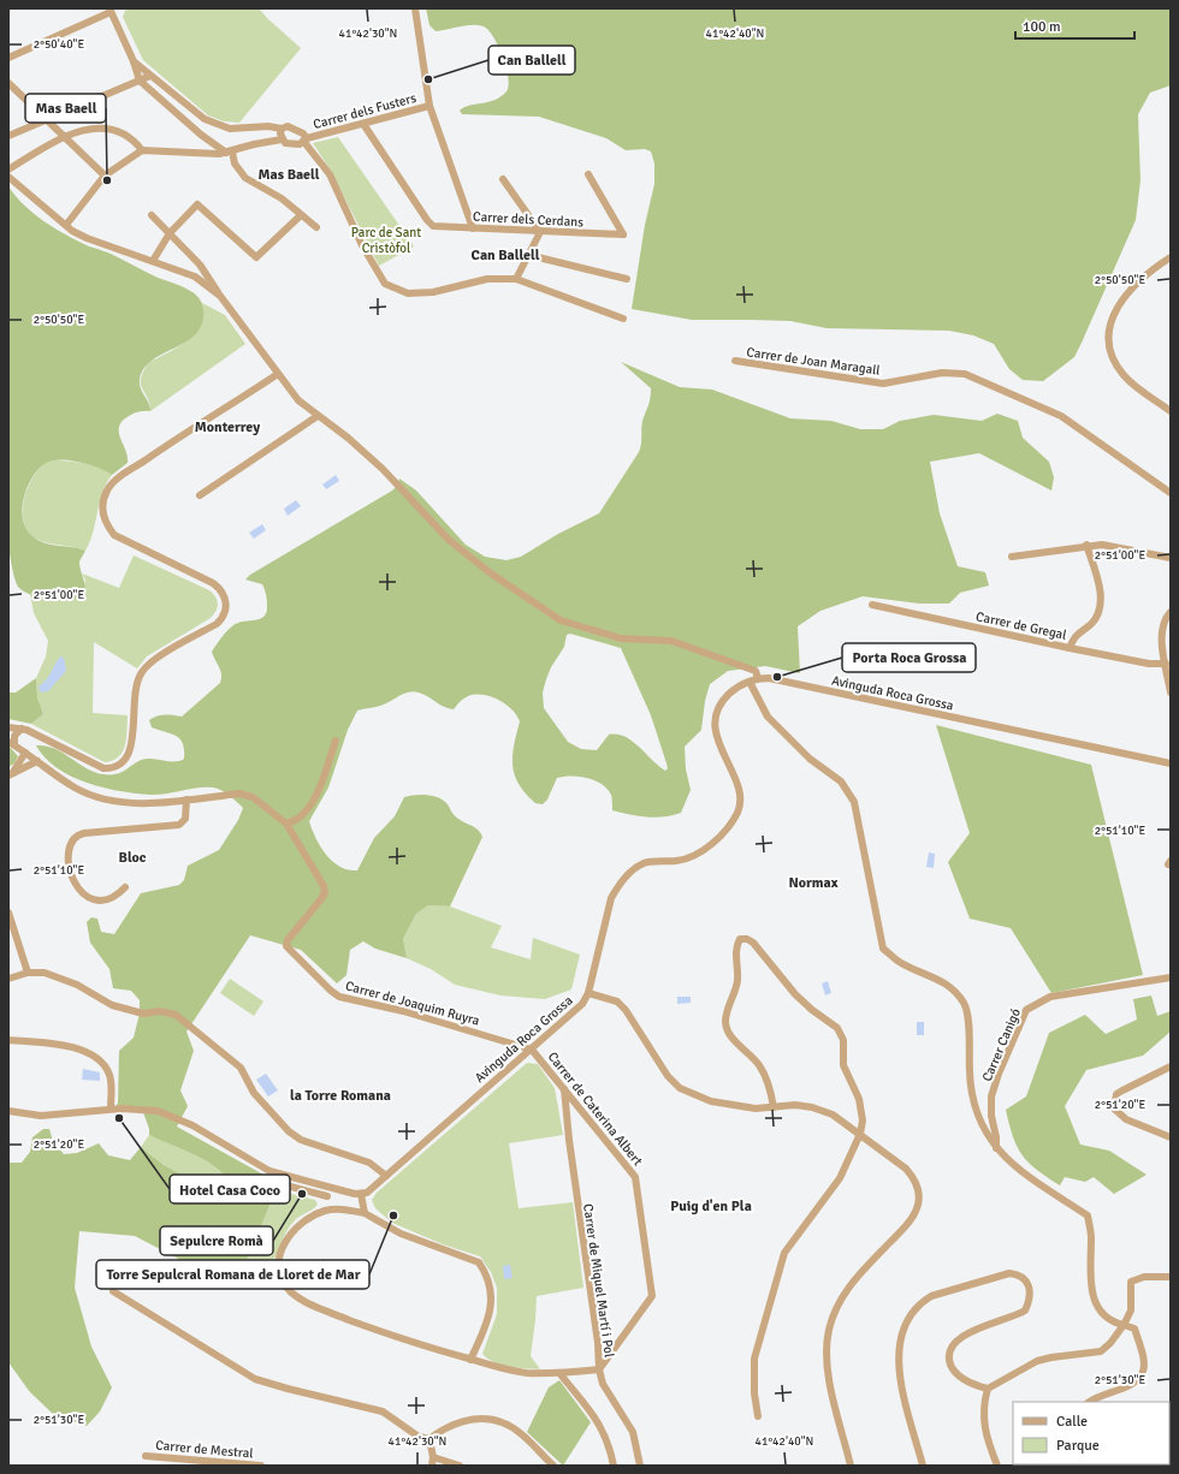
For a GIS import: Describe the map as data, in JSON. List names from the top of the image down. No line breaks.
{"streets":{"street":["Carrer dels Fusters","Carrer dels Cerdans","Carrer de Joan Maragall","Carrer de Gregal","Avinguda Roca Grossa","Carrer de Joaquim Ruyra","Carrer Canigó","Carrer de Caterina Albert","Carrer de Miquel Martí i Pol","Carrer de Mestral"]},"crossings":[["Carrer dels Fusters","Carrer dels Cerdans"],["Avinguda Roca Grossa","Carrer de Joaquim Ruyra"],["Avinguda Roca Grossa","Carrer de Caterina Albert"],["Carrer de Joaquim Ruyra","Carrer de Caterina Albert"],["Carrer de Caterina Albert","Carrer de Miquel Martí i Pol"]],"districts":["Mas Baell","Can Ballell","Monterrey","Bloc","Normax","la Torre Romana","Puig d'en Pla"],"parks":["Parc de Sant Cristòfol"],"places":["Can Ballell","Mas Baell","Porta Roca Grossa","Hotel Casa Coco","Sepulcre Romà","Torre Sepulcral Romana de Lloret de Mar"],"legend":["Calle","Parque"],"scale_bar":"100 m","coordinates":["41°42'30\"N","41°42'40\"N","2°50'40\"E","2°50'50\"E","2°51'00\"E","2°51'10\"E","2°51'20\"E","2°51'30\"E"]}
